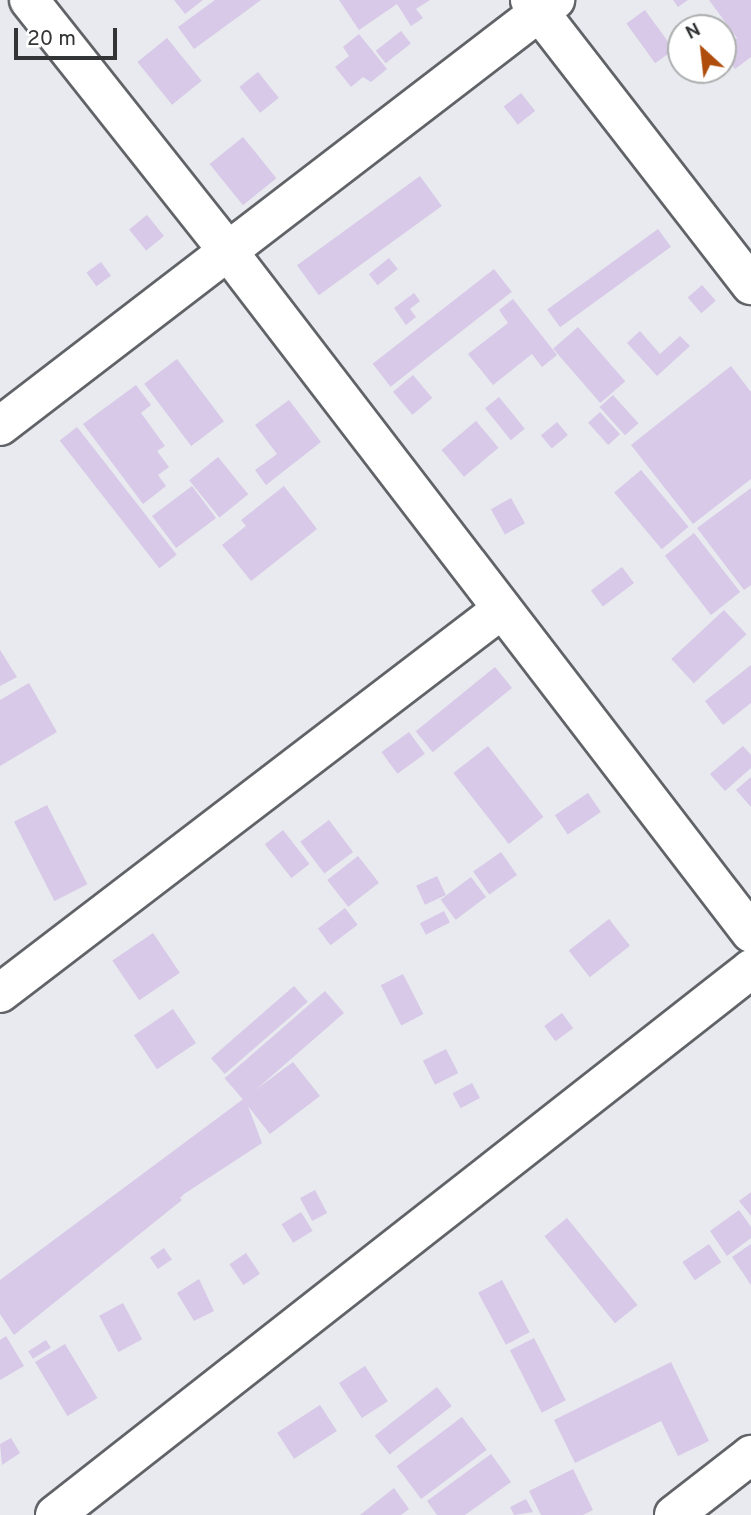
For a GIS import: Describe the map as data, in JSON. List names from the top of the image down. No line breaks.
{"scale_bar":"20 m","north":"top left"}
